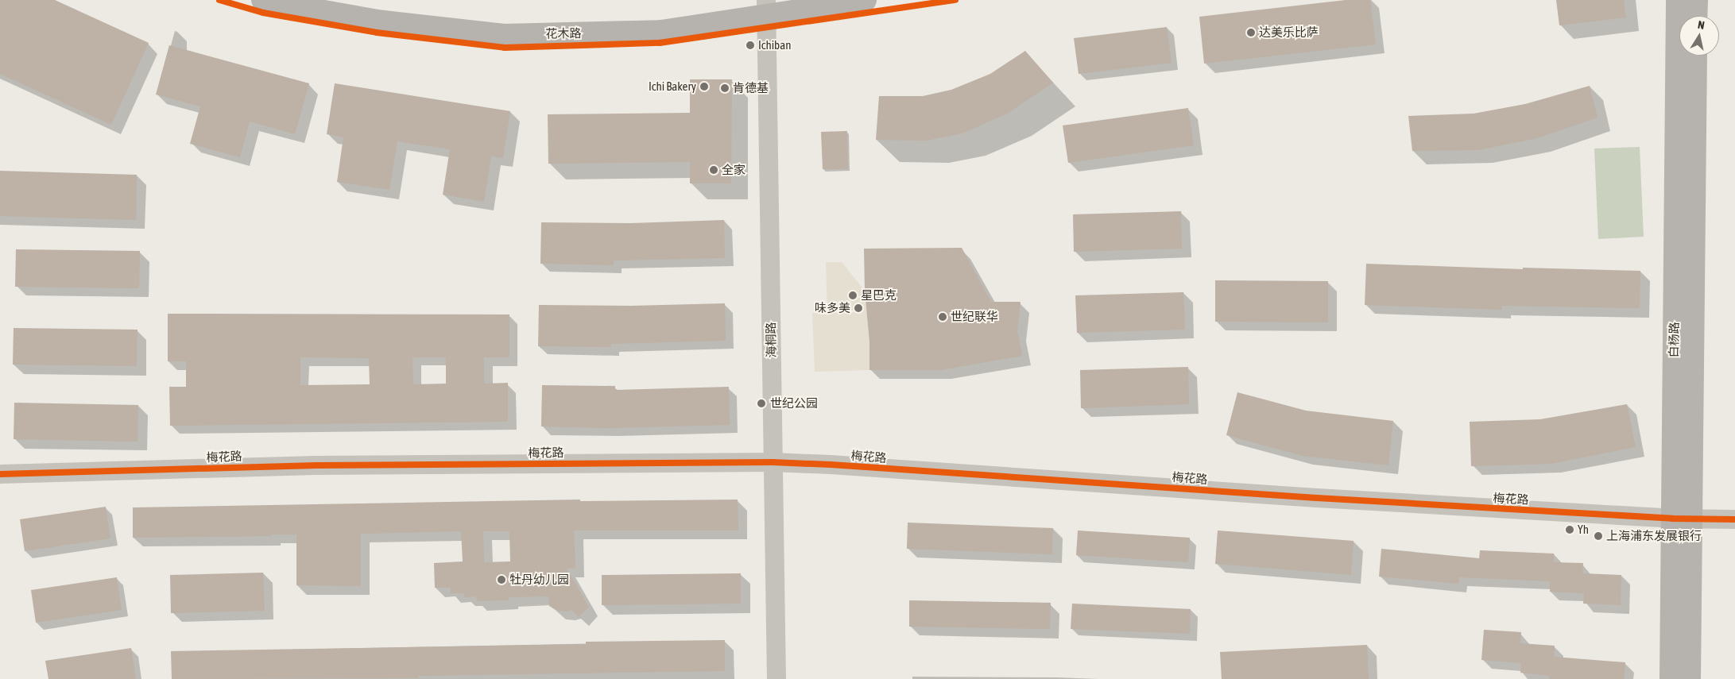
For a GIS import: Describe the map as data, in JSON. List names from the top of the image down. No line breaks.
{"streets":{"main road":["花木路","白杨路"],"street":["海桐路","梅花路"]},"crossings":[["花木路","海桐路"],["海桐路","梅花路"],["白杨路","梅花路"]],"places":["达美乐比萨","Ichiban","Ichi Bakery","肯德基","全家","星巴克","味多美","世纪联华","世纪公园","Yh","上海浦东发展银行","牡丹幼儿园"],"north":"top"}
